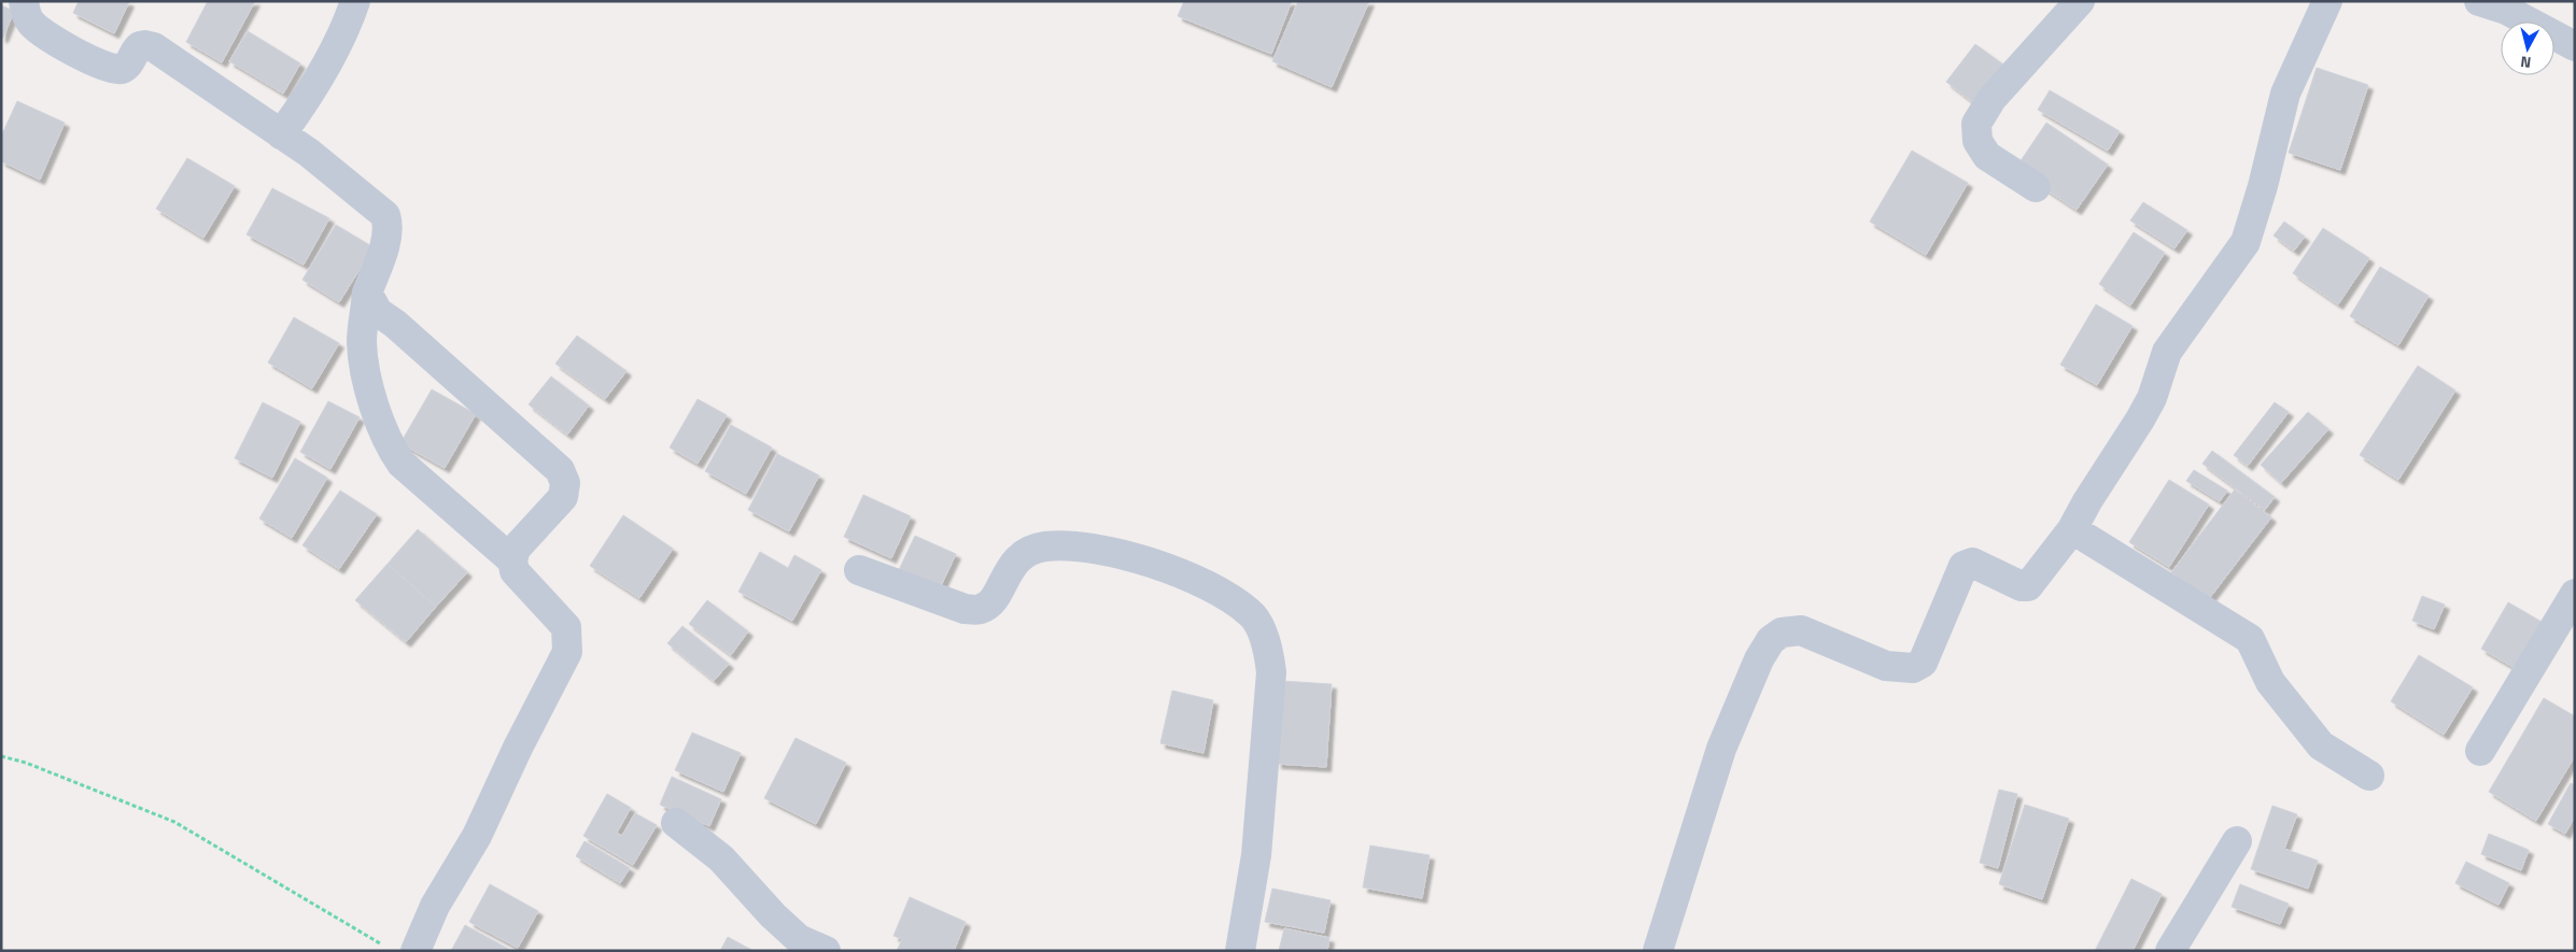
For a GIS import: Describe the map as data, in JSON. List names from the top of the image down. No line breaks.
{"north":"bottom"}
